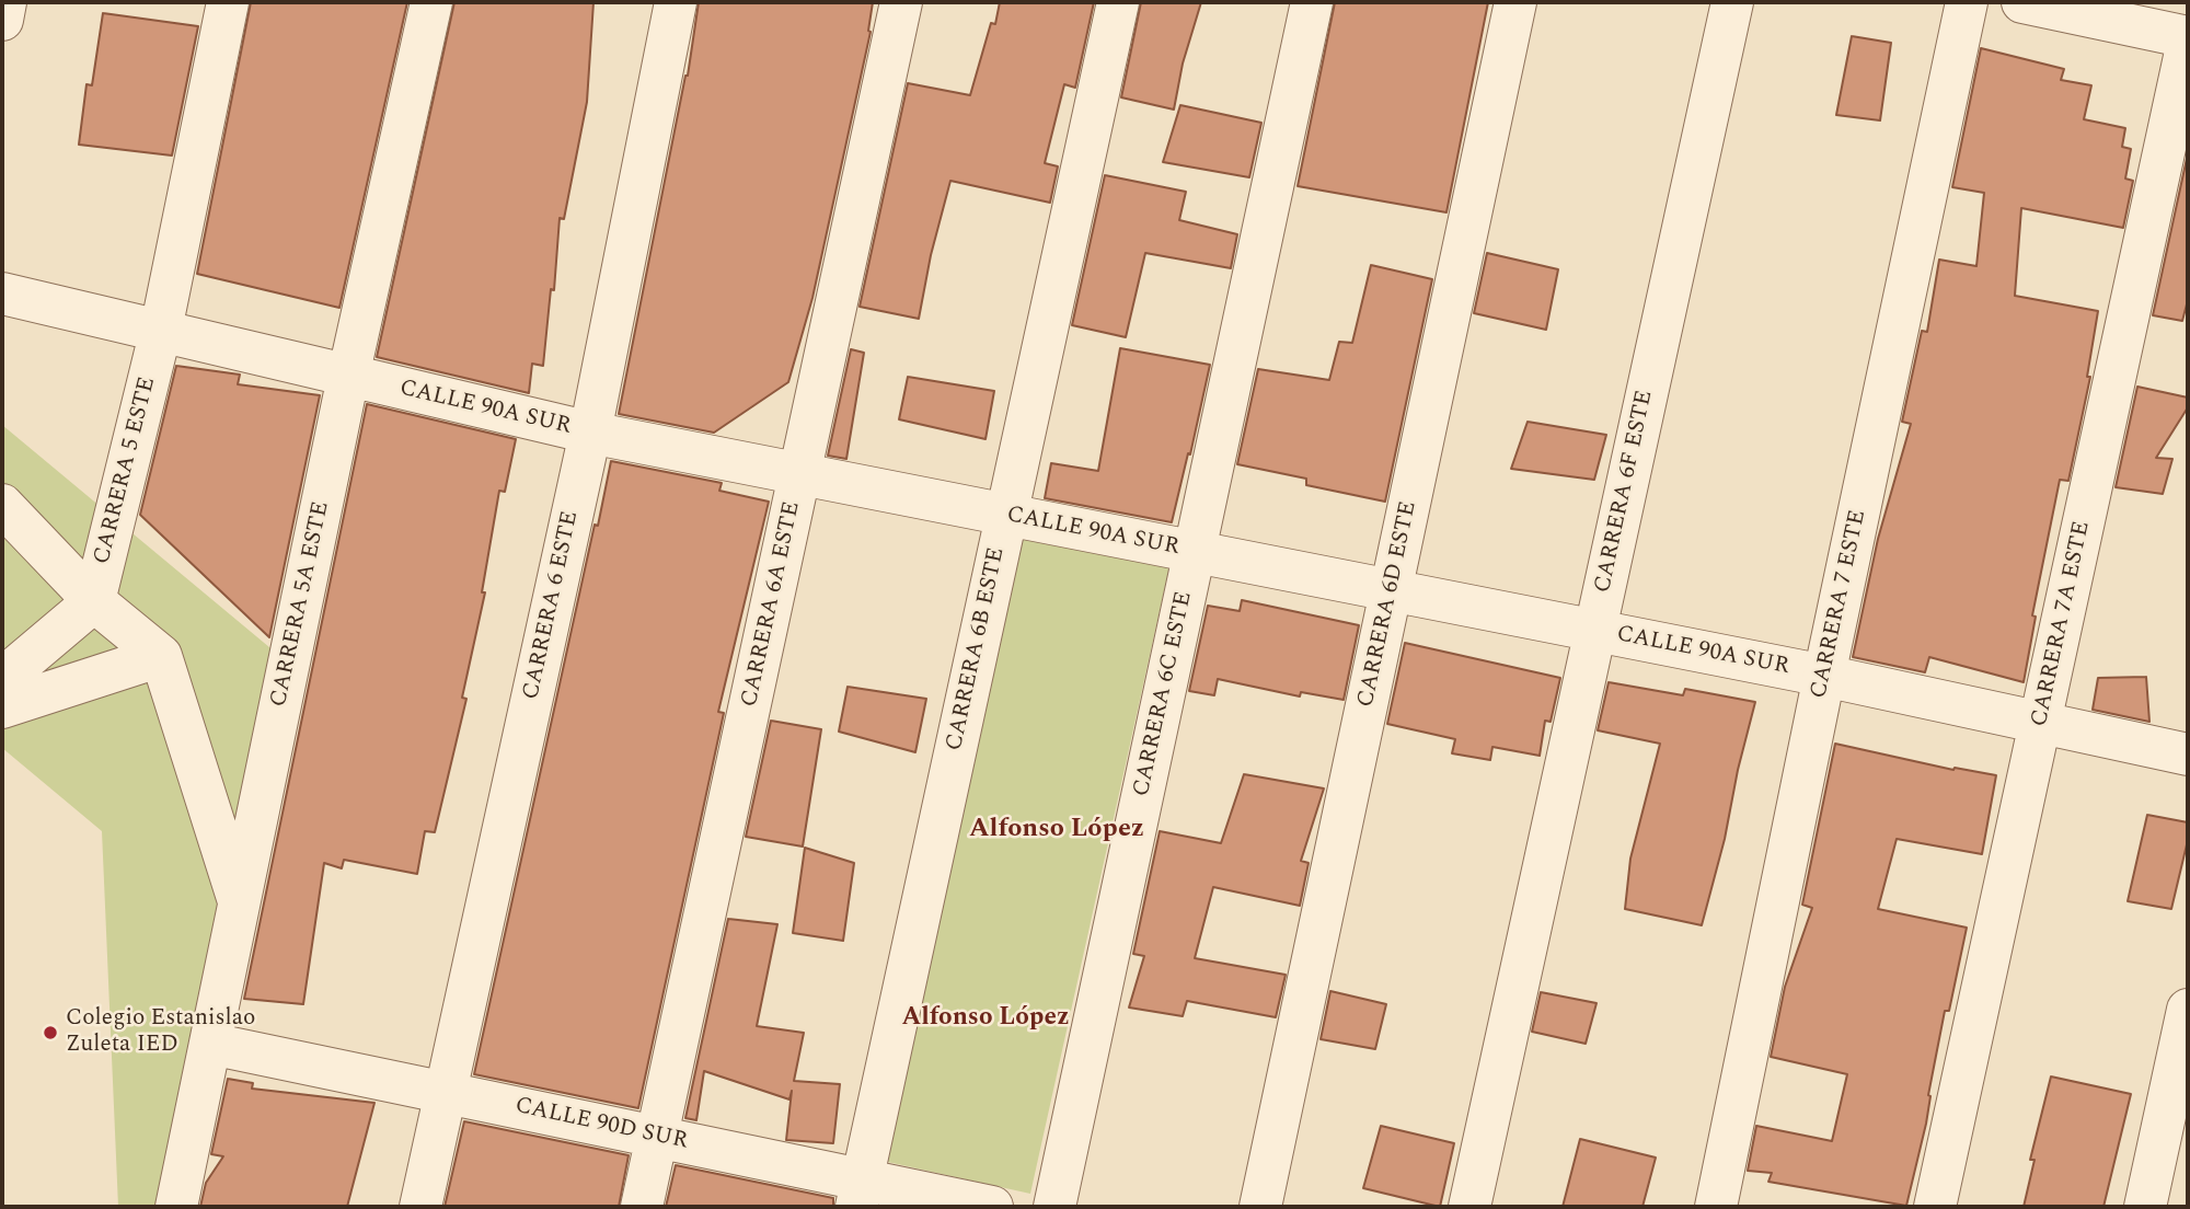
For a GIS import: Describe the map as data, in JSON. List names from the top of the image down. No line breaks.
{"streets":{"street":["CALLE 90A SUR","CARRERA 5 ESTE","CARRERA 6F ESTE","CARRERA 5A ESTE","CARRERA 6A ESTE","CARRERA 6D ESTE","CARRERA 7 ESTE","CARRERA 6 ESTE","CARRERA 7A ESTE","CARRERA 6B ESTE","CARRERA 6C ESTE","CALLE 90D SUR"]},"crossings":[["CALLE 90A SUR","CARRERA 5 ESTE"],["CALLE 90A SUR","CARRERA 6F ESTE"],["CALLE 90A SUR","CARRERA 5A ESTE"],["CALLE 90A SUR","CARRERA 6A ESTE"],["CALLE 90A SUR","CARRERA 6D ESTE"],["CALLE 90A SUR","CARRERA 7 ESTE"],["CALLE 90A SUR","CARRERA 6 ESTE"],["CALLE 90A SUR","CARRERA 7A ESTE"],["CALLE 90A SUR","CARRERA 6B ESTE"],["CALLE 90A SUR","CARRERA 6C ESTE"],["CARRERA 5A ESTE","CALLE 90D SUR"],["CARRERA 6A ESTE","CALLE 90D SUR"],["CARRERA 6 ESTE","CALLE 90D SUR"],["CARRERA 6B ESTE","CALLE 90D SUR"]],"districts":["Alfonso López","Alfonso López"],"places":["Colegio Estanislao Zuleta IED"]}
